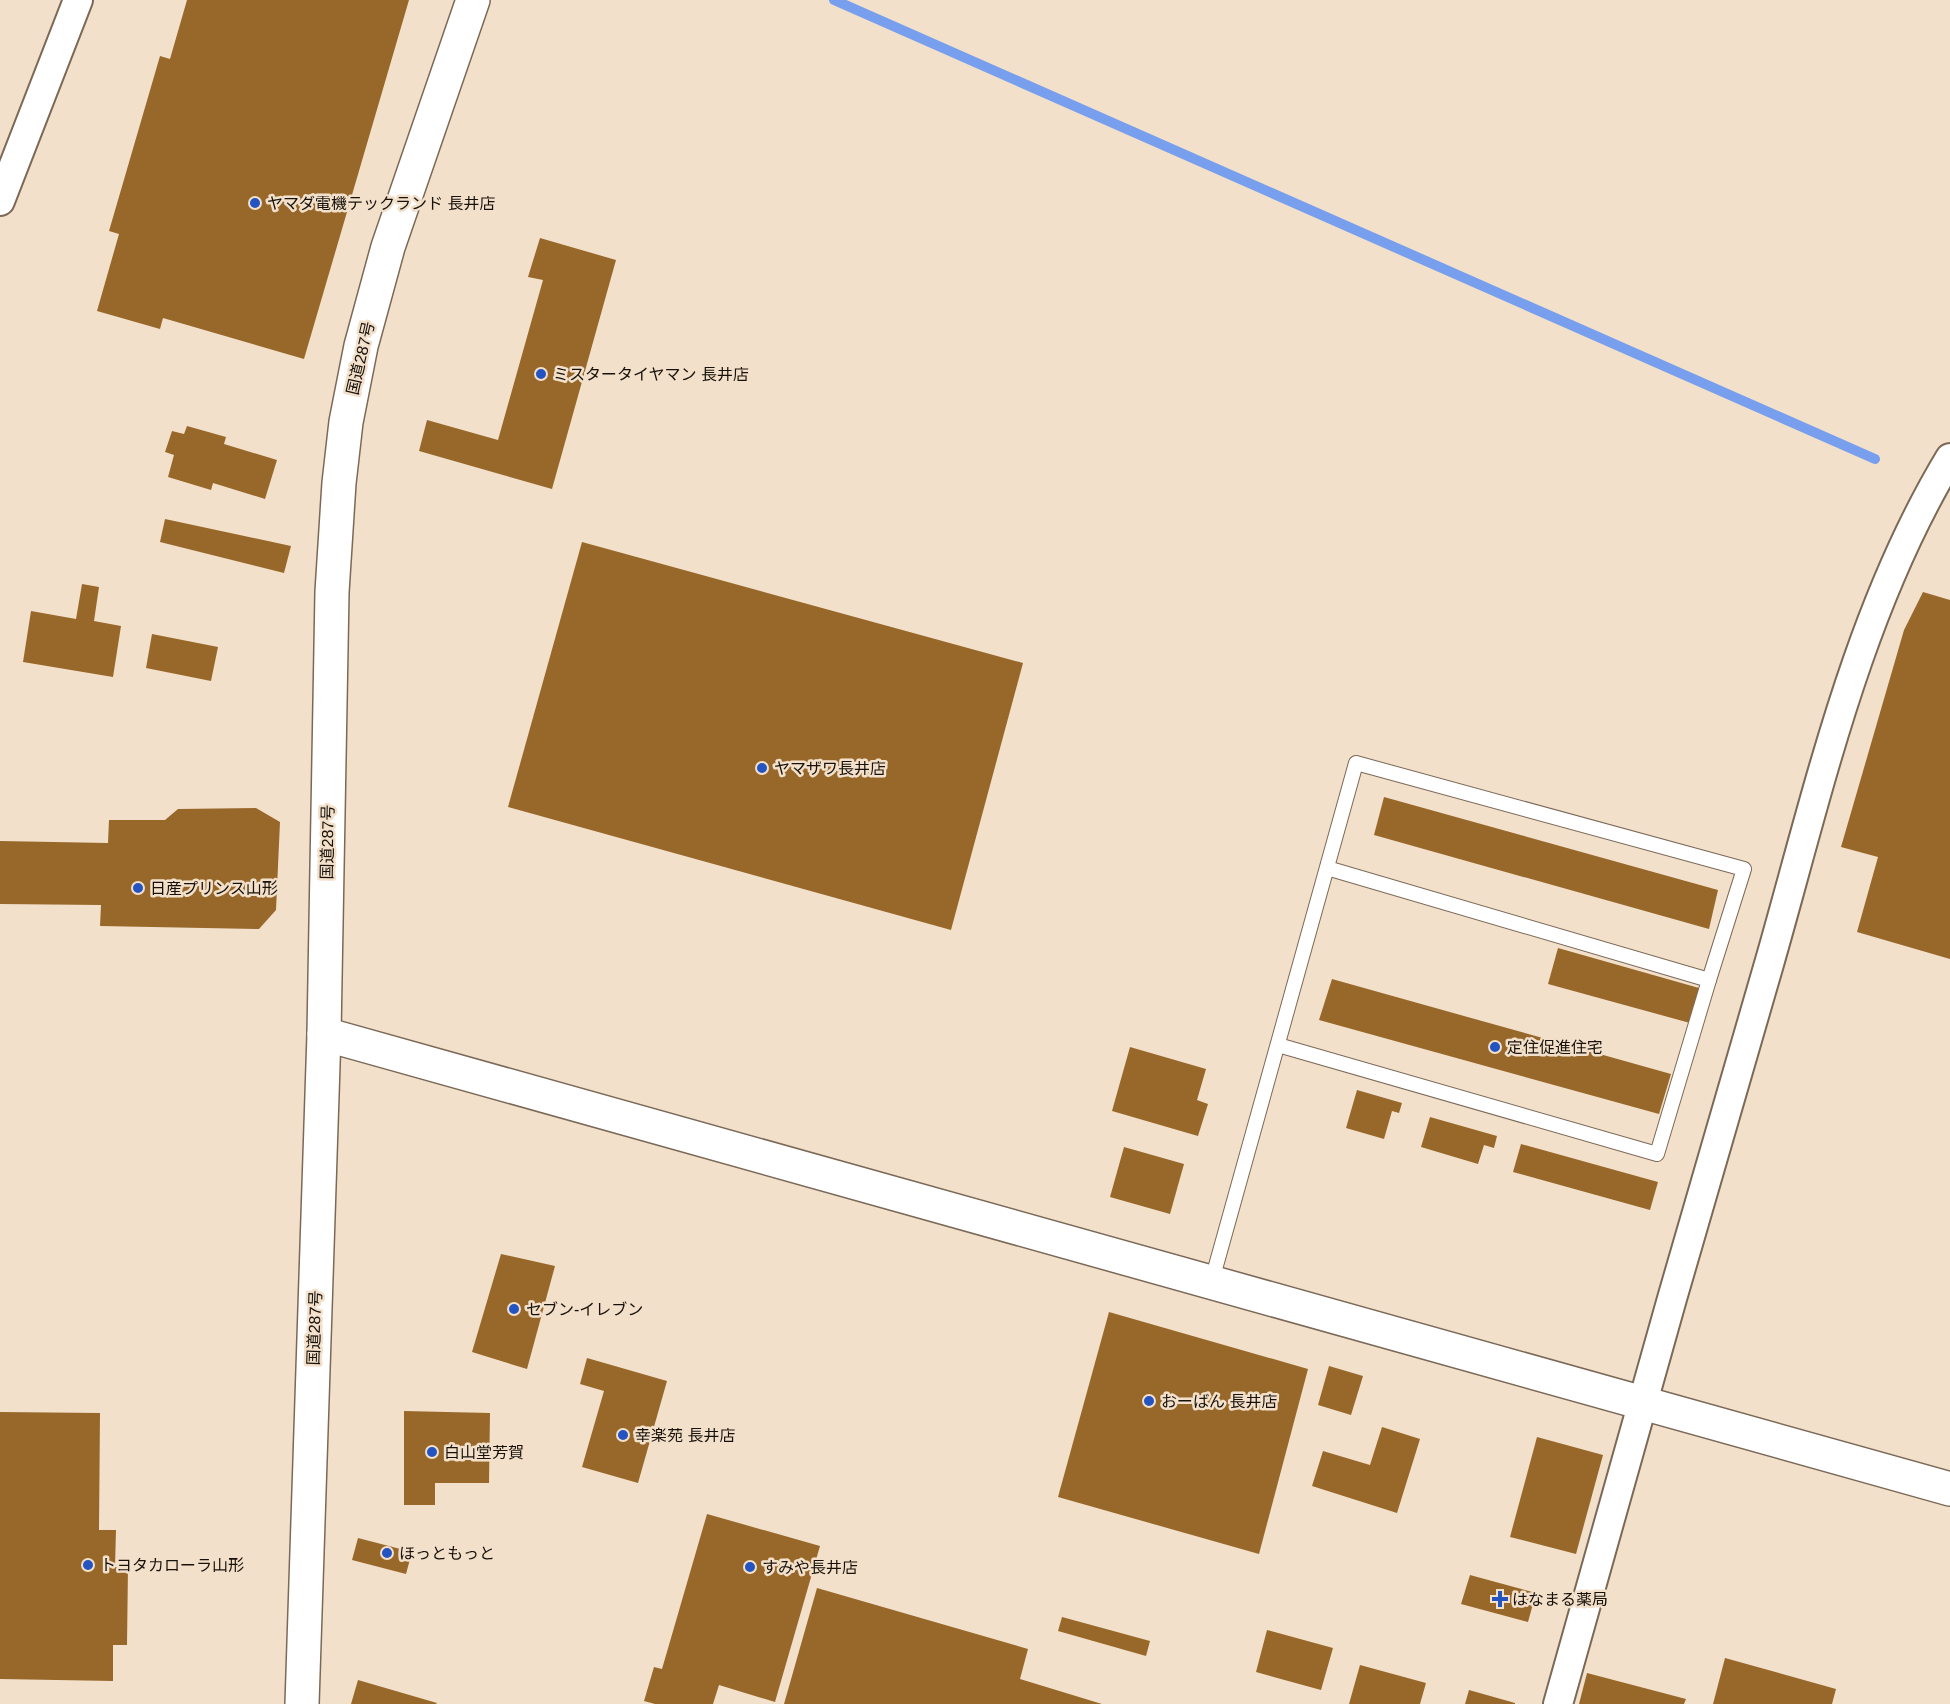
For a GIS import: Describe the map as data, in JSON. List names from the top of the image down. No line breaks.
{"streets":{"main road":["国道287号"]},"places":{"other":["ヤマダ電機テックランド 長井店","ミスタータイヤマン 長井店","ヤマザワ長井店","日産プリンス山形","定住促進住宅","セブン-イレブン","おーばん 長井店","幸楽苑 長井店","白山堂芳賀","ほっともっと","トヨタカローラ山形","すみや長井店"],"health":["はなまる薬局"]}}
